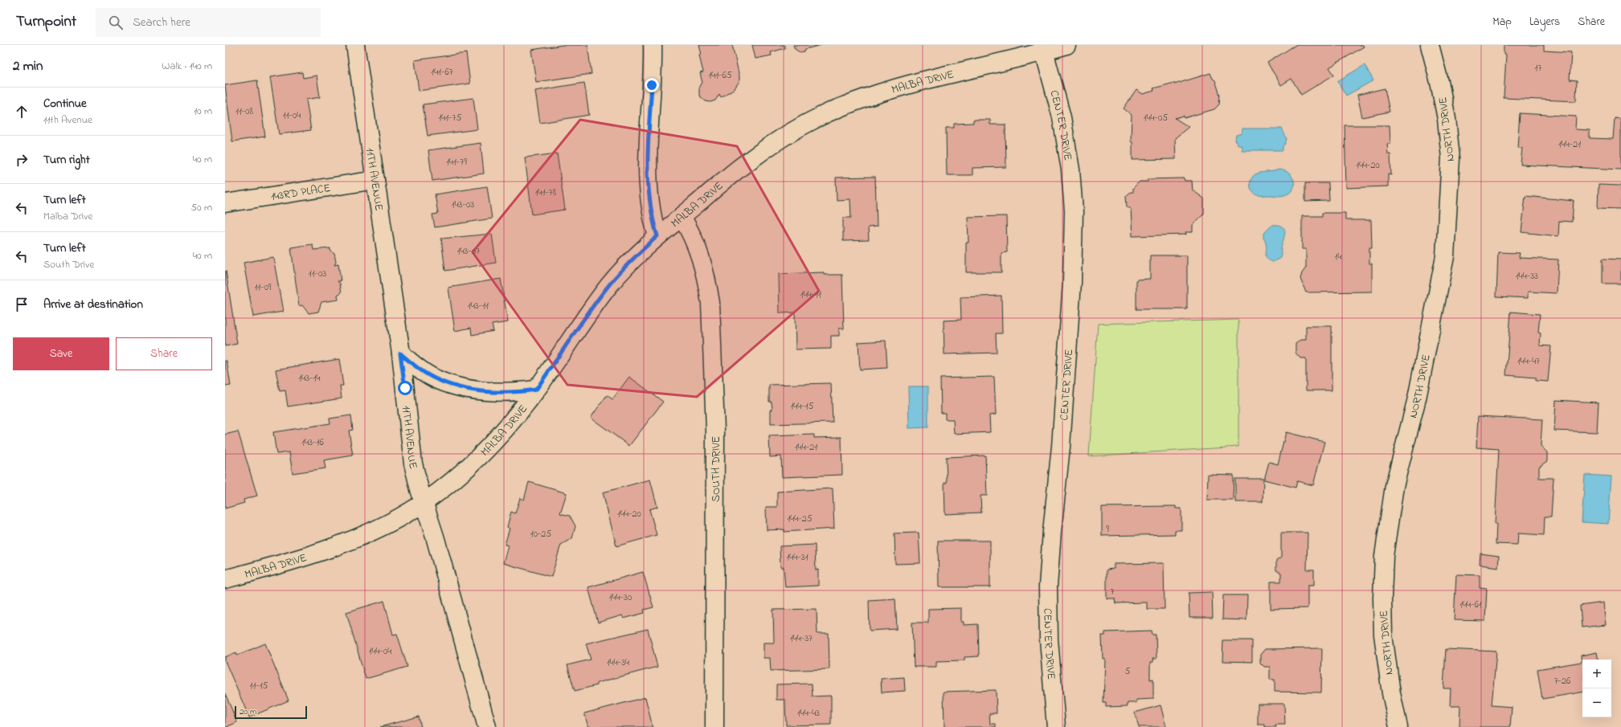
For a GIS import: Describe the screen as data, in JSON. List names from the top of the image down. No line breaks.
{"streets":{"street":["MALBA DRIVE","CENTER DRIVE","NORTH DRIVE","11TH AVENUE","143RD PLACE","SOUTH DRIVE"]},"crossings":[["MALBA DRIVE","CENTER DRIVE"],["MALBA DRIVE","11TH AVENUE"],["MALBA DRIVE","SOUTH DRIVE"],["11TH AVENUE","143RD PLACE"]],"house_numbers":["17","141-67","141-65","11-08","11-04","141-75","144-05","144-21","141-79","144-20","141-78","143-03","143-07","14","11-03","144-33","11-09","144-11","143-11","144-47","143-14","144-15","143-16","144-21","144-20","144-25","9","10-25","144-31","7","144-30","144-61","144-37","144-04","144-34","5","7-26","11-15","144-43"],"scale_bar":"20 m","page":{"header":"Turnpoint","search":"Search here","nav":["Map","Layers","Share"],"heading":["2 min","Walk · 140 m"],"list":[["Continue","11th Avenue","10 m"],["Turn right","40 m"],["Turn left","Malba Drive","50 m"],["Turn left","South Drive","40 m"],"Arrive at destination"],"buttons":["Save","Share"],"map_buttons":["+","−"],"scale":"20 m"}}
